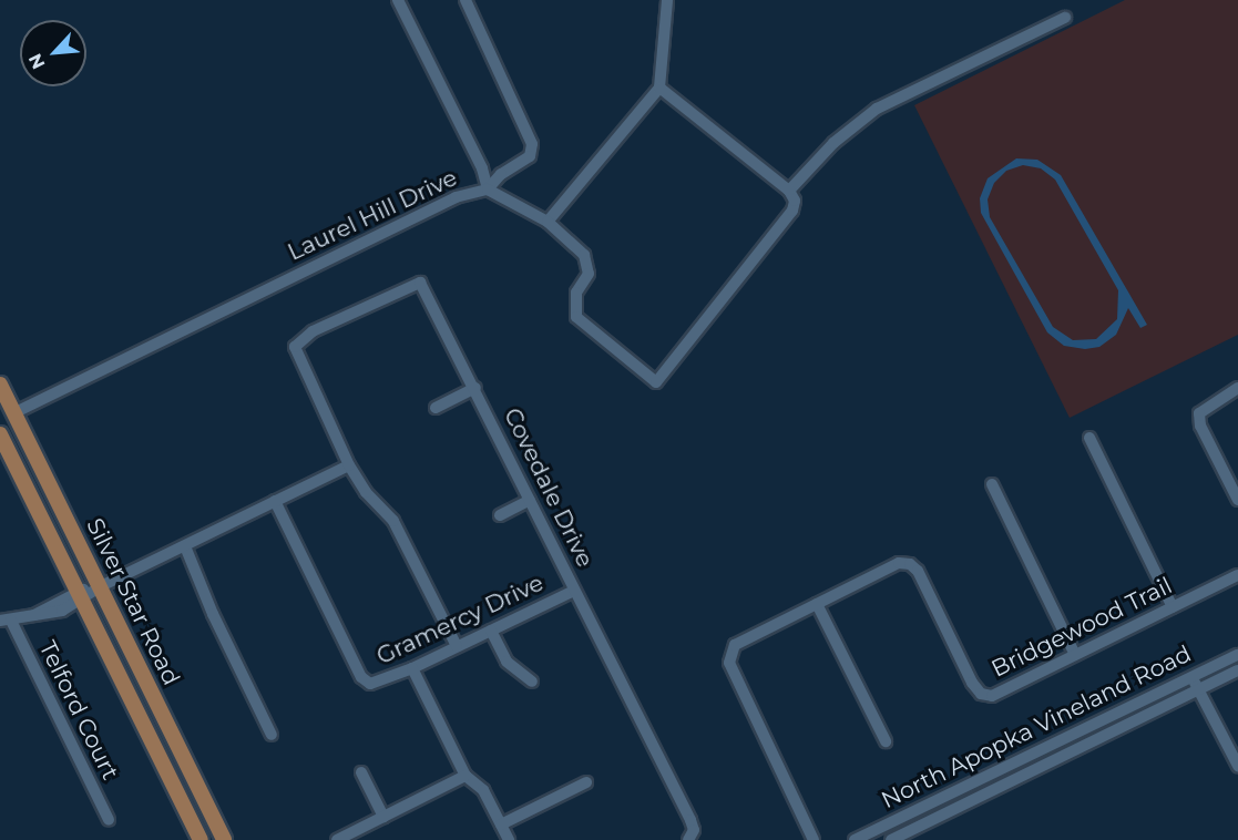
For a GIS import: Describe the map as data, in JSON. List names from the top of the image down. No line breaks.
{"streets":{"main road":["Silver Star Road"],"street":["Laurel Hill Drive","Covedale Drive","Gramercy Drive","Bridgewood Trail","Telford Court","North Apopka Vineland Road"]},"crossings":[["Laurel Hill Drive","Silver Star Road"],["Covedale Drive","Gramercy Drive"]],"north":"bottom left"}
